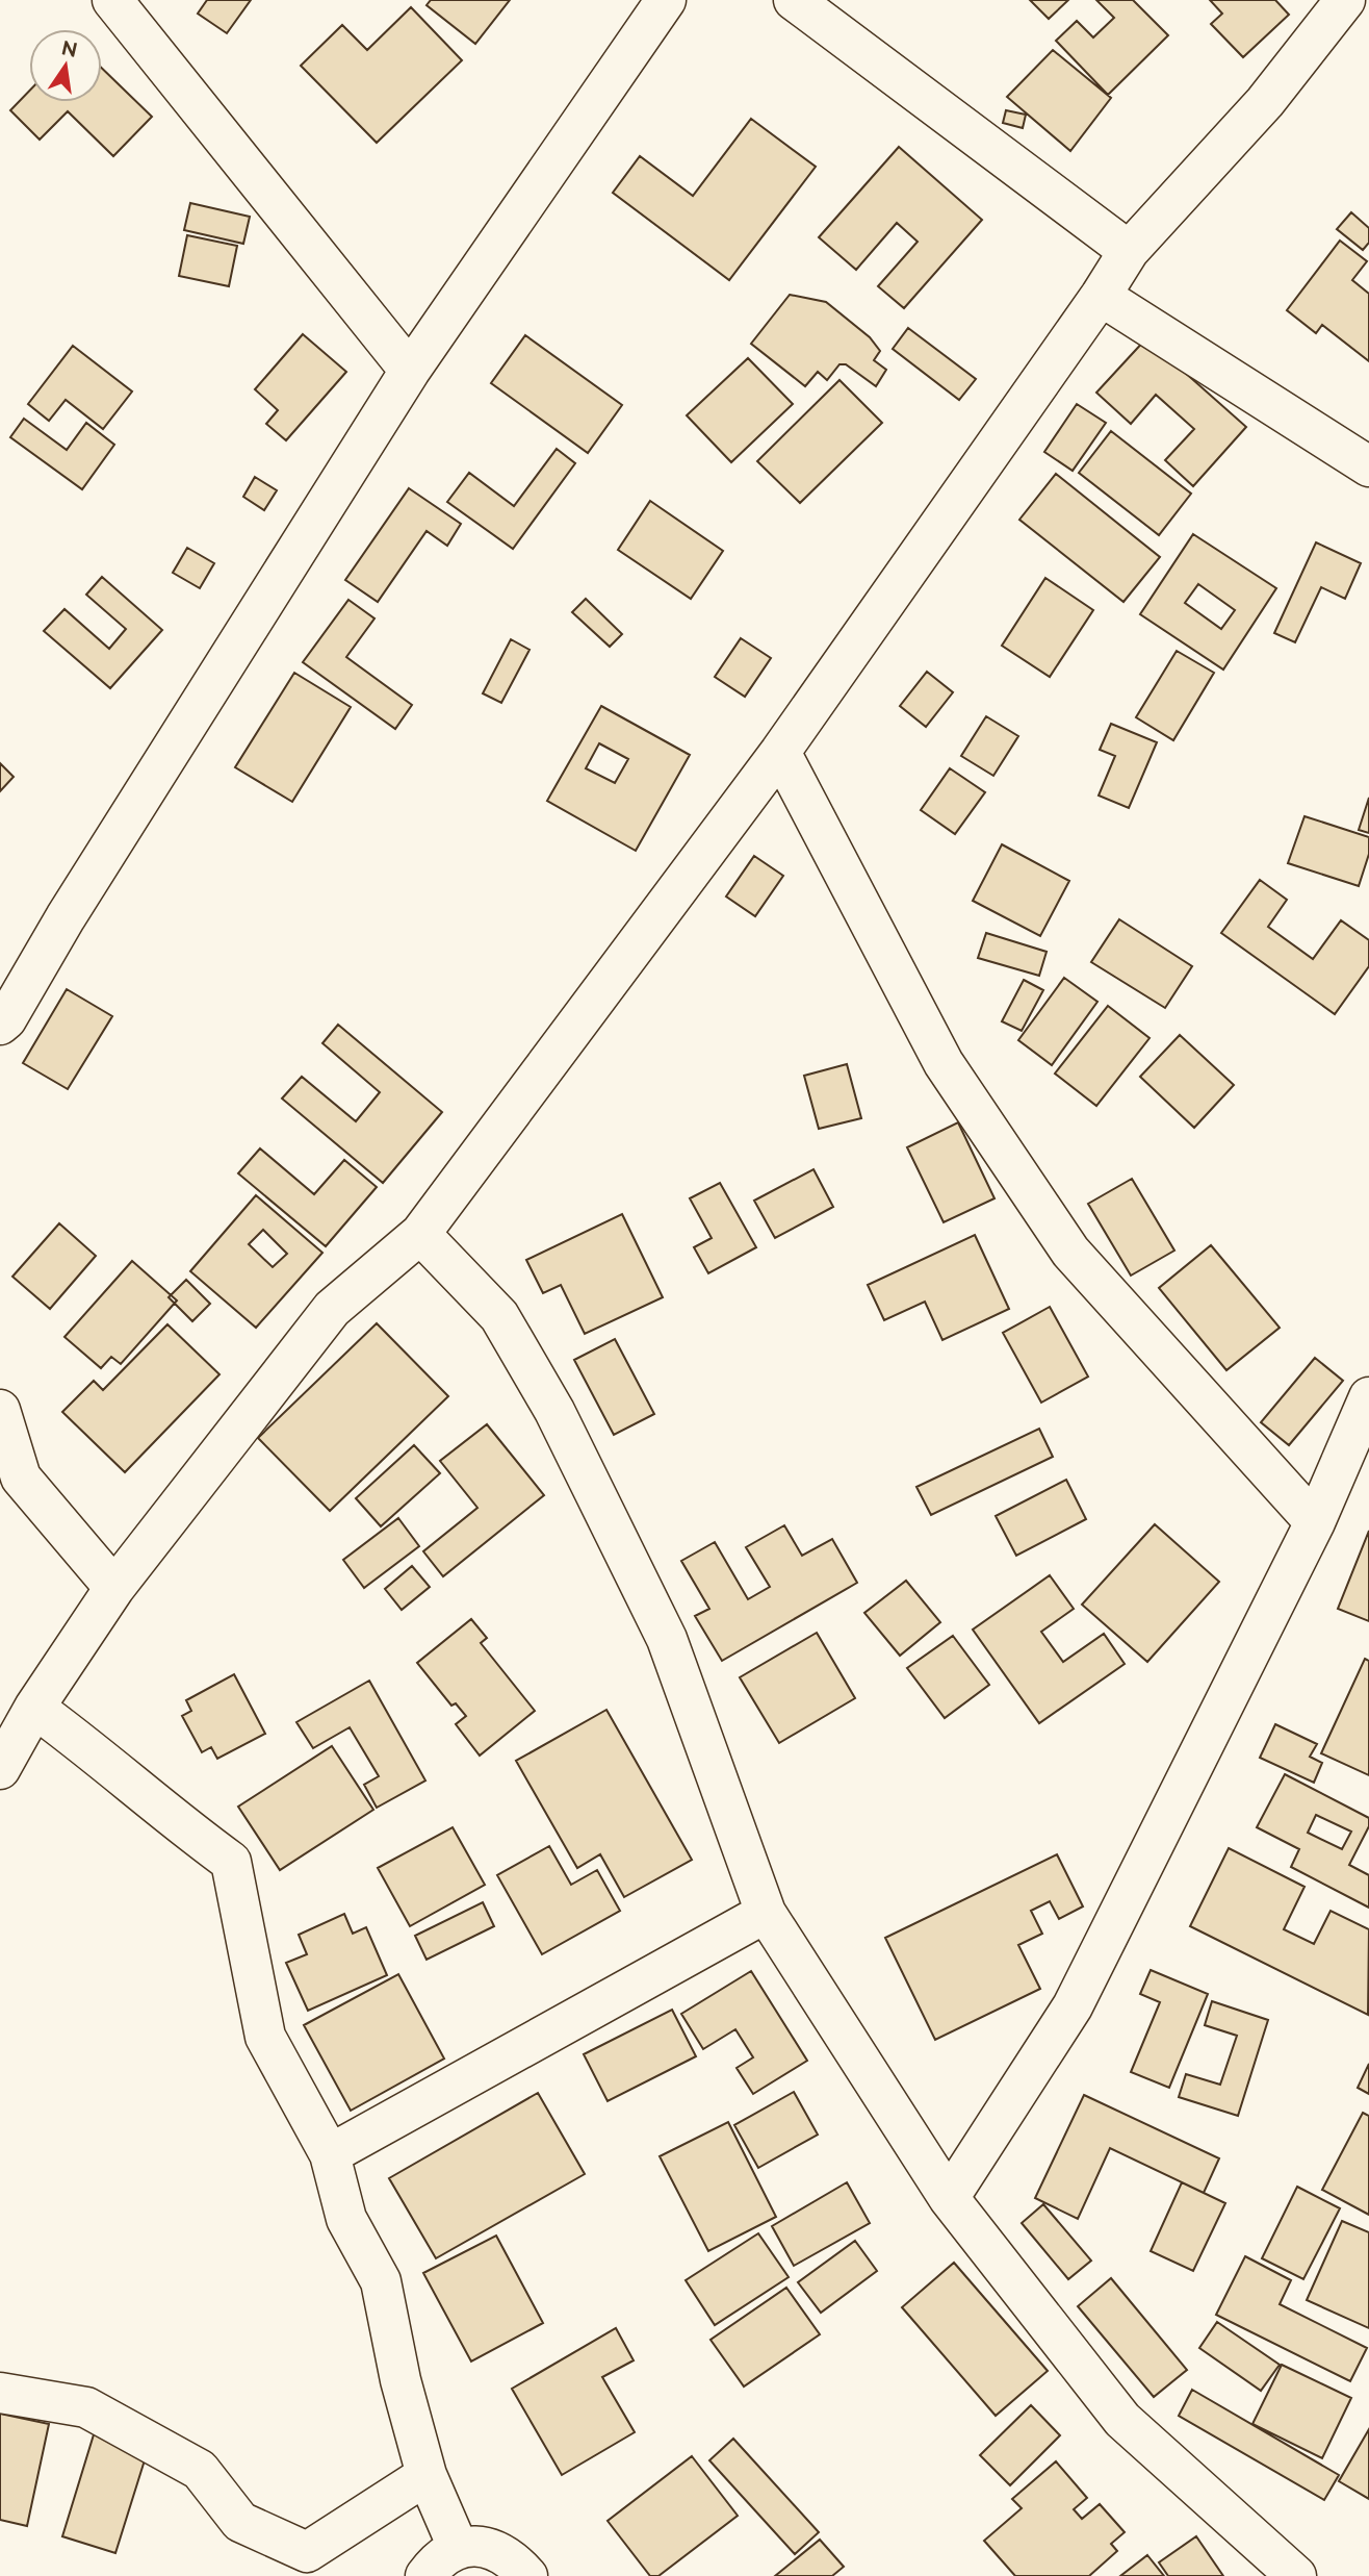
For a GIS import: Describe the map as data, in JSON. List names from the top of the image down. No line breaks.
{"north":"top"}
